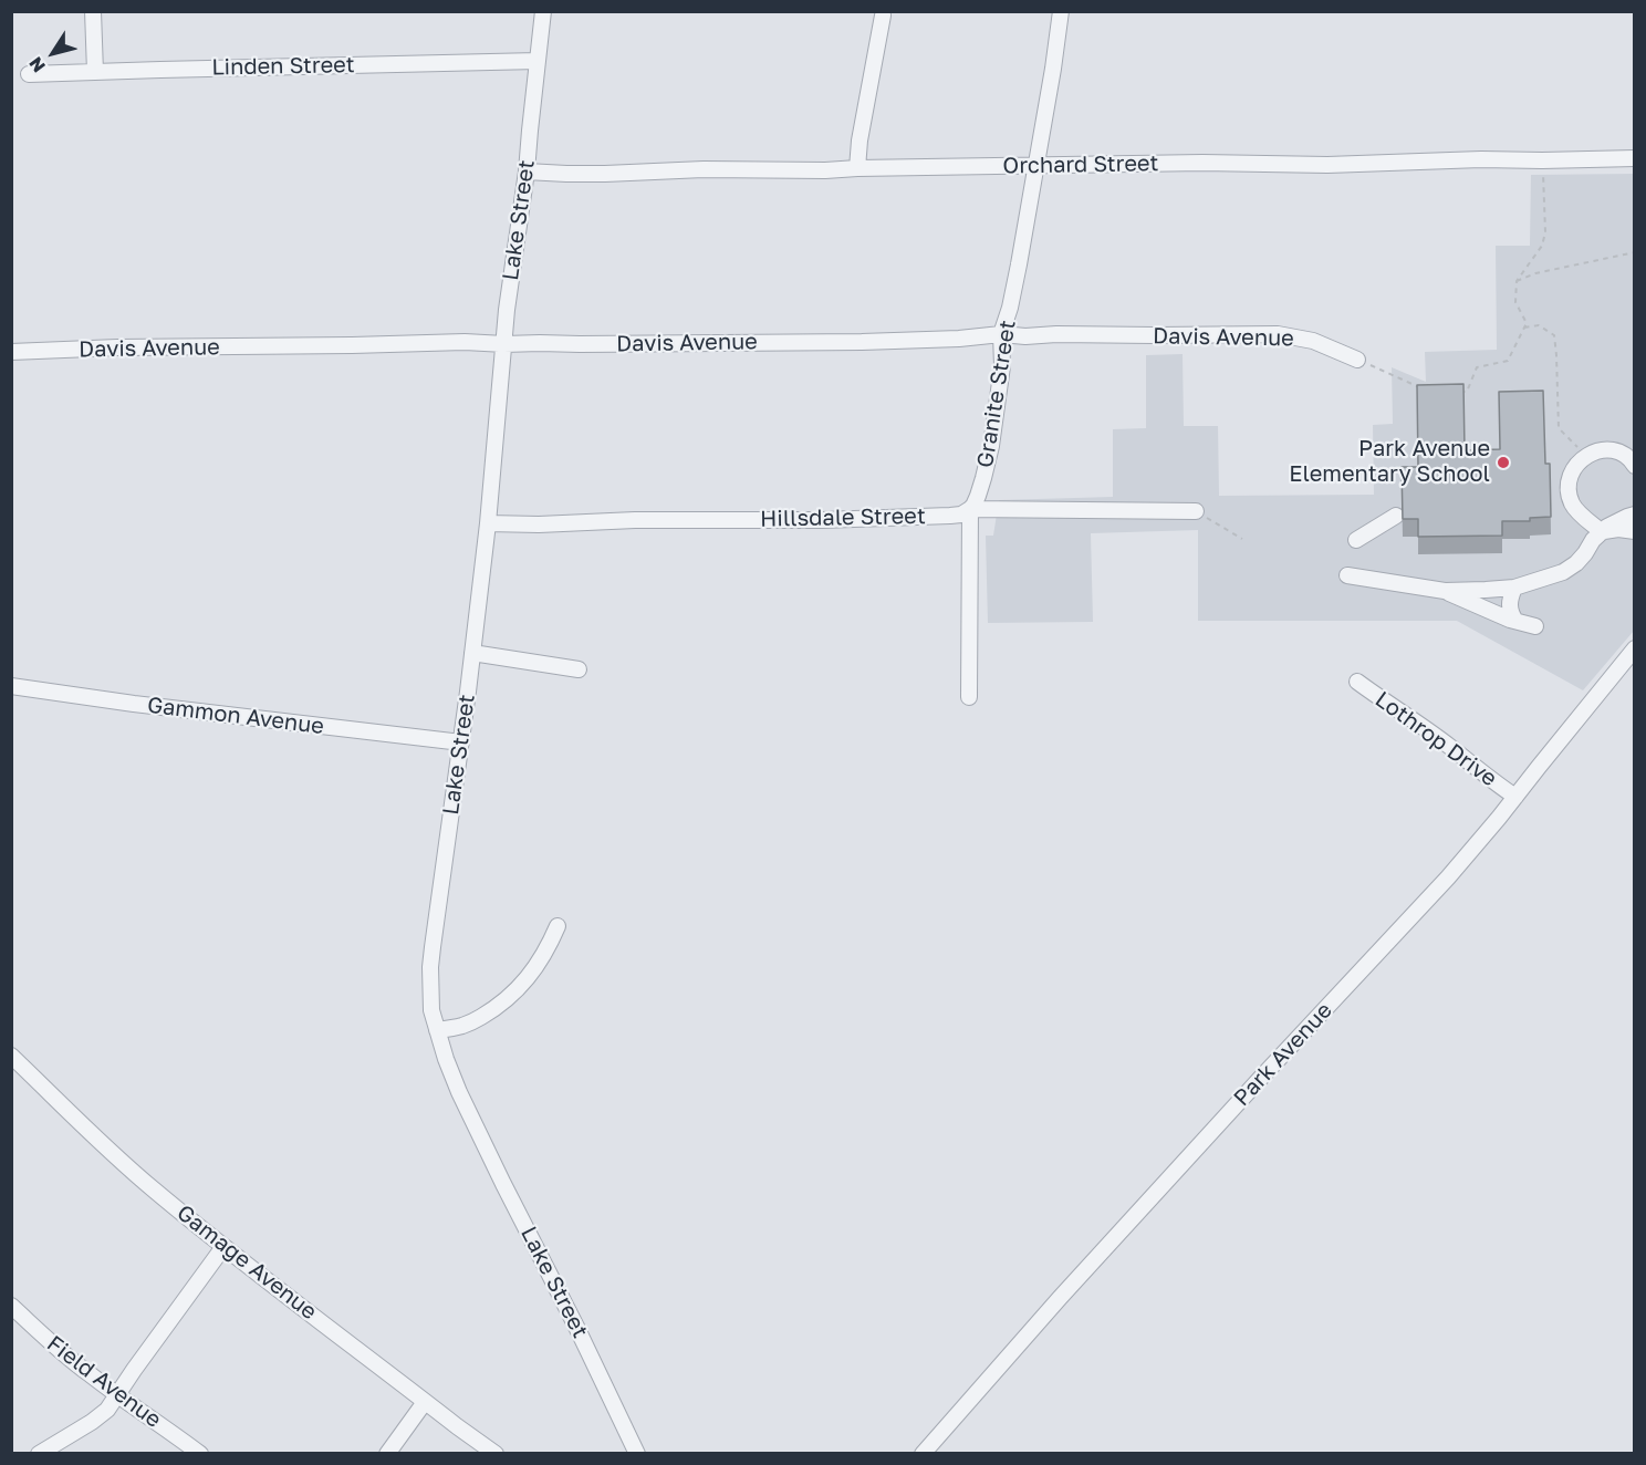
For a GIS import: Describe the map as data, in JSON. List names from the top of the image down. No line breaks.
{"streets":{"street":["Linden Street","Orchard Street","Lake Street","Davis Avenue","Granite Street","Hillsdale Street","Gammon Avenue","Lothrop Drive","Park Avenue","Gamage Avenue","Field Avenue"]},"crossings":[["Linden Street","Lake Street"],["Orchard Street","Lake Street"],["Orchard Street","Granite Street"],["Lake Street","Davis Avenue"],["Lake Street","Hillsdale Street"],["Lake Street","Gammon Avenue"],["Davis Avenue","Granite Street"],["Granite Street","Hillsdale Street"],["Lothrop Drive","Park Avenue"]],"places":["Park Avenue Elementary School"],"north":"bottom left"}
